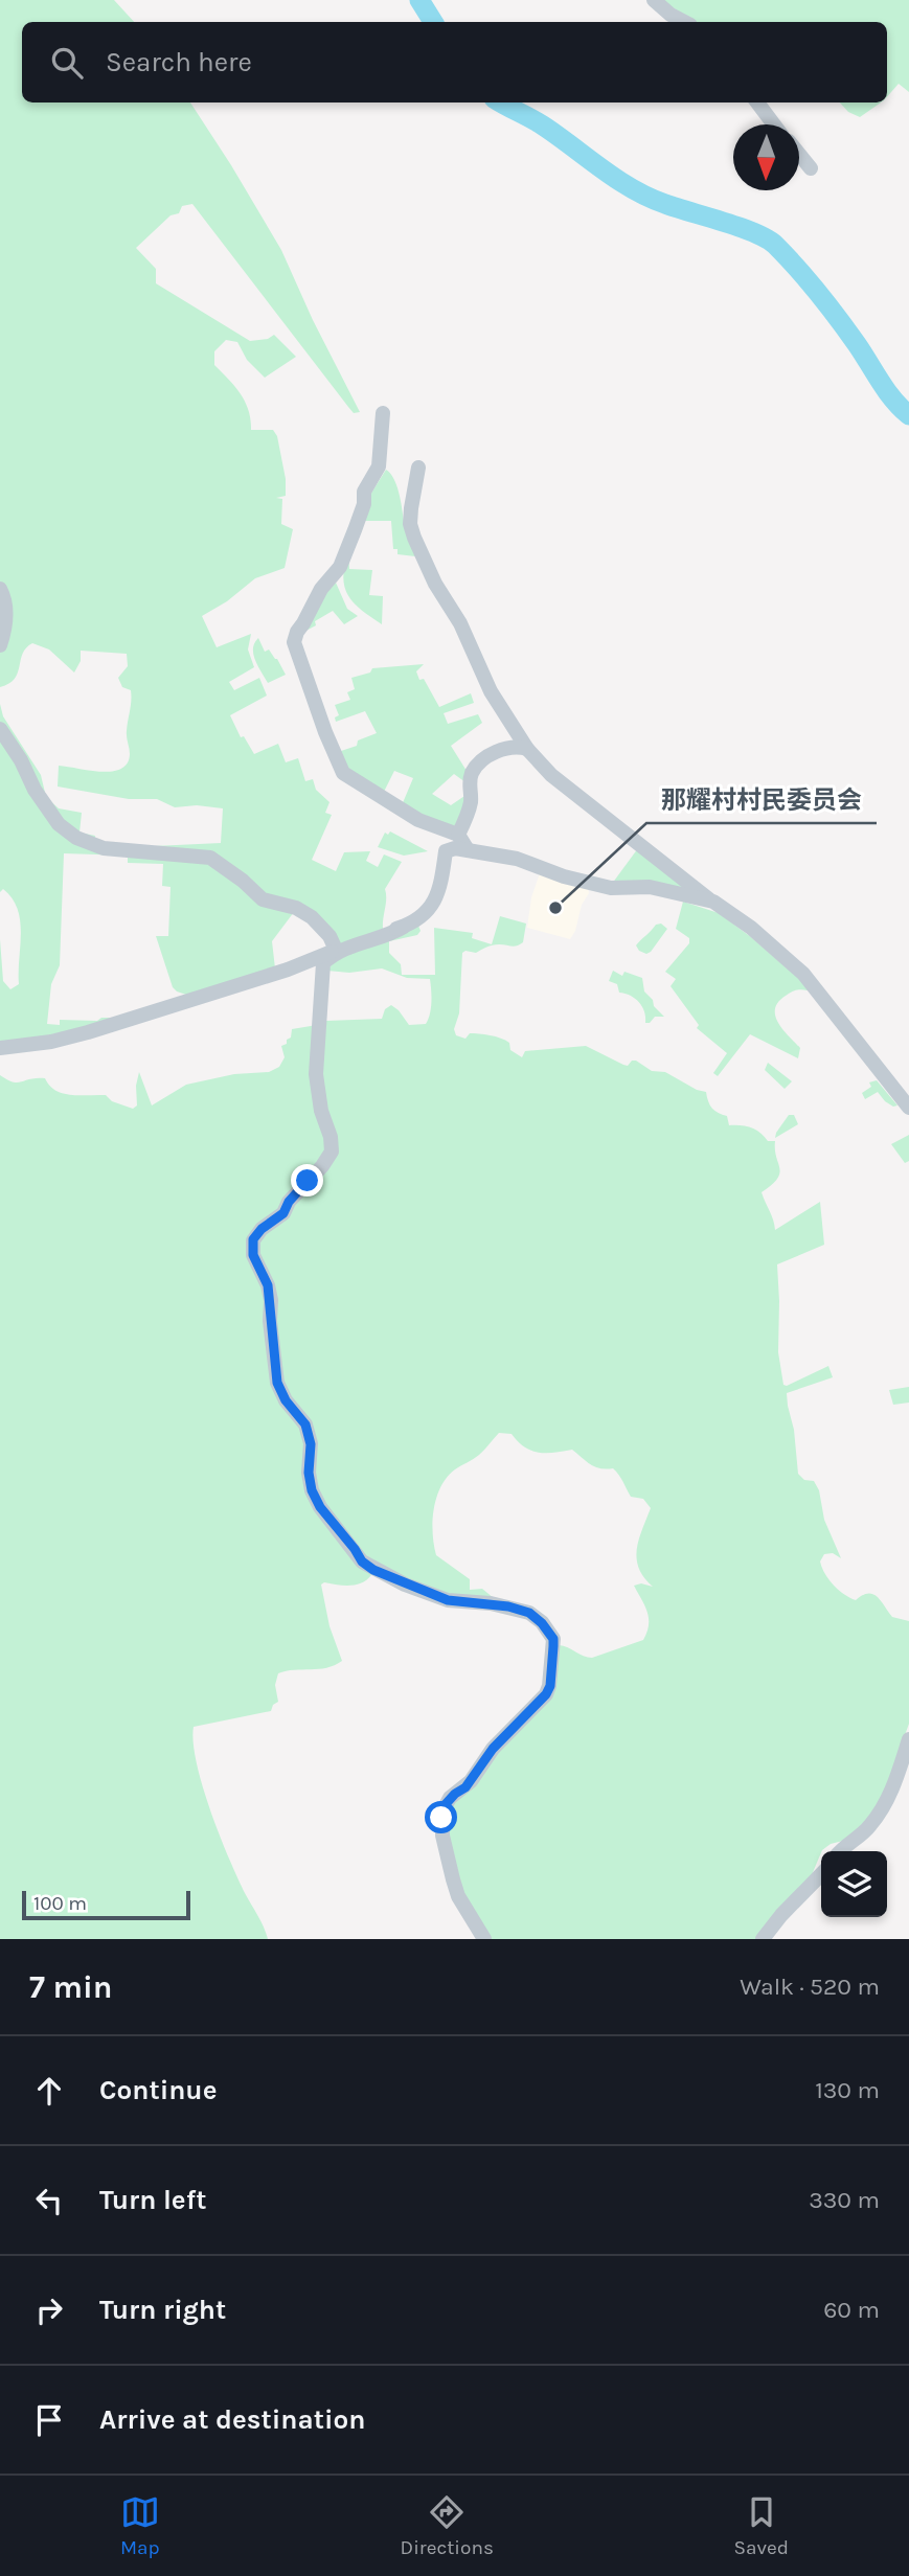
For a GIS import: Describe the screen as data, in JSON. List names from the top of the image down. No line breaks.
{"places":["那耀村村民委员会"],"scale_bar":"100 m","north":"bottom","page":{"search":"Search here","scale":"100 m","heading":["7 min","Walk · 520 m"],"list":[["Continue","130 m"],["Turn left","330 m"],["Turn right","60 m"],"Arrive at destination"],"nav":["Map","Directions","Saved"]}}
